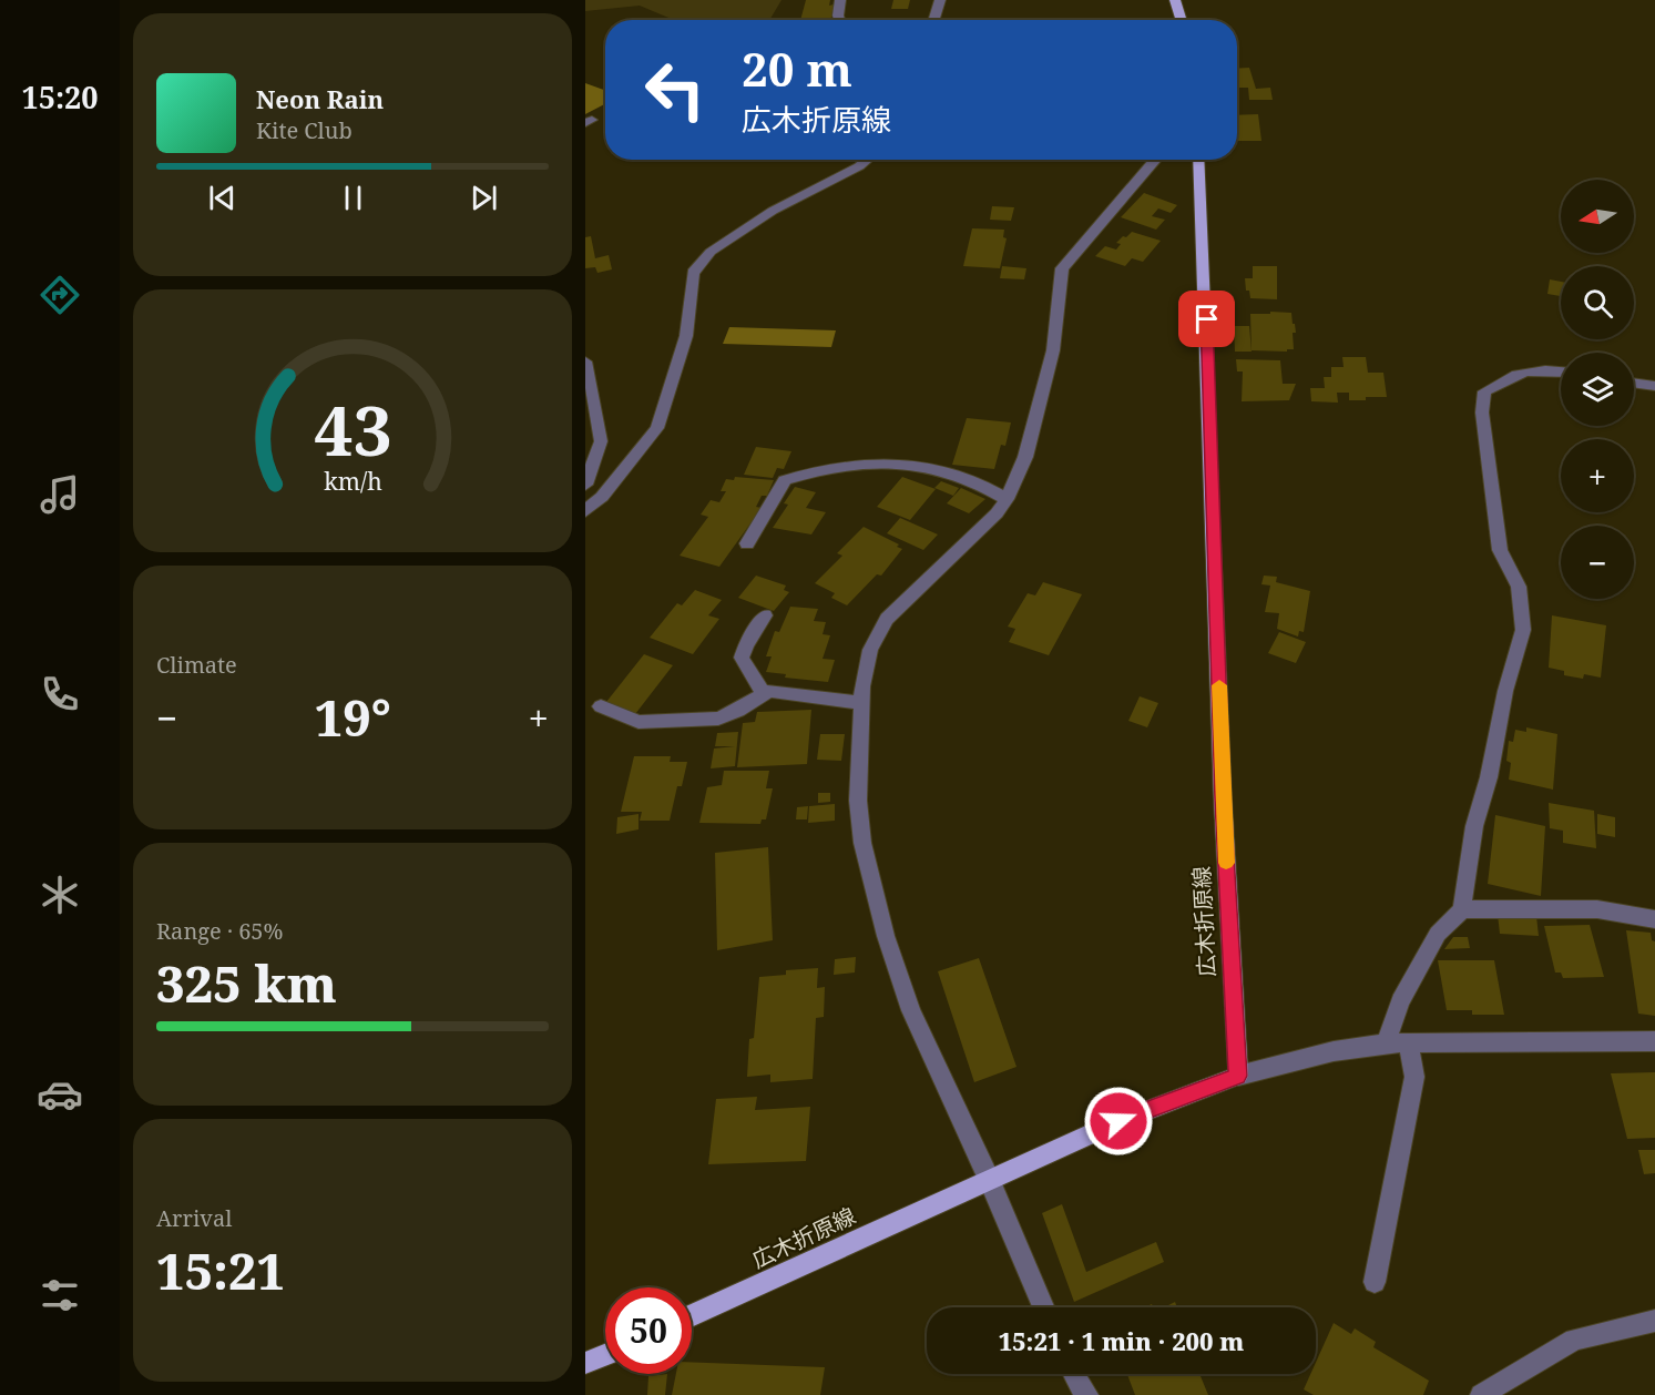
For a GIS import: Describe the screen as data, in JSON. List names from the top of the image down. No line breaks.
{"streets":{"main road":["広木折原線"]},"north":"left","page":{"tabs":"15:20","turn":["20 m","広木折原線"],"song":["Neon Rain","Kite Club"],"map_buttons":["+","−"],"tile":["Climate",["Range · 65%","325 km"],["Arrival","15:21"]],"heat":["−","19°","+"],"limit":"50","trip":"15:21 · 1 min · 200 m","gauge":["43","km/h"]}}
